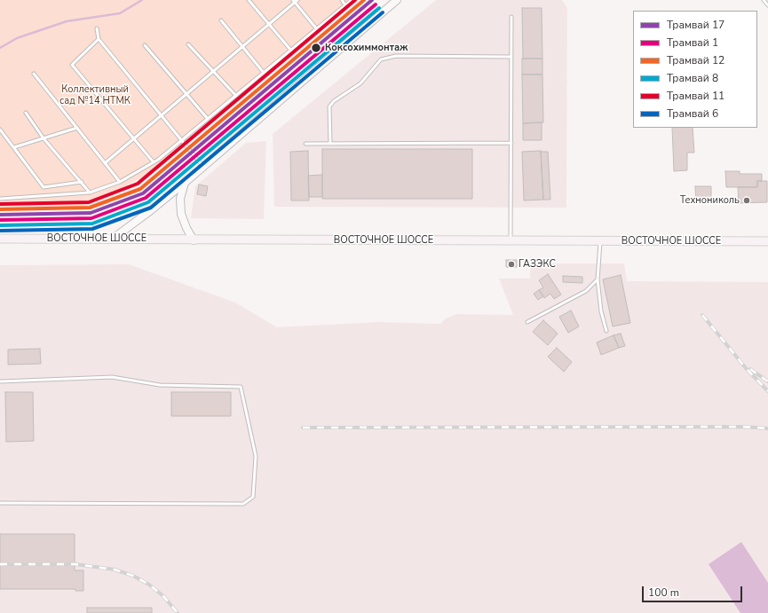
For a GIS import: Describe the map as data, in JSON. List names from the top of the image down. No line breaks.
{"streets":{"main road":["ВОСТОЧНОЕ ШОССЕ"]},"parks":["Коллективный сад №14 НТМК"],"places":["Коксохиммонтаж","Технониколь","ГАЗЭКС"],"lines":["tram line 17","tram line 12","tram line 11","tram line 1","tram line 8","tram line 6"],"legend":["Трамвай 17","Трамвай 1","Трамвай 12","Трамвай 8","Трамвай 11","Трамвай 6"],"scale_bar":"100 m"}
